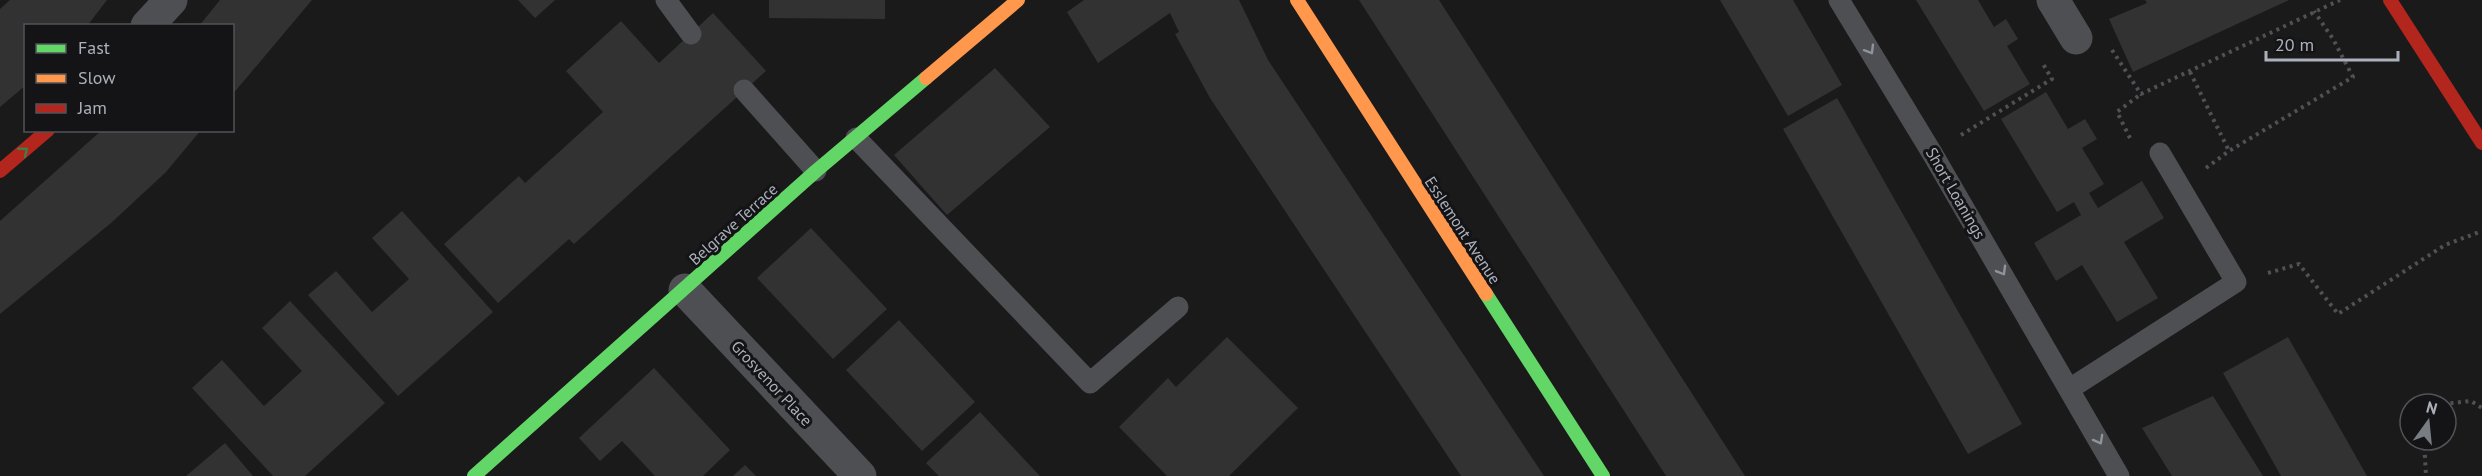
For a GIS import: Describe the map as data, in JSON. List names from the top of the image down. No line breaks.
{"streets":{"street":["Belgrave Terrace","Esslemont Avenue","Grosvenor Place"],"lane":["Short Loanings"]},"crossings":[["Belgrave Terrace","Grosvenor Place"]],"one_way":["Short Loanings"],"legend":["Fast","Slow","Jam"],"scale_bar":"20 m","north":"top"}
